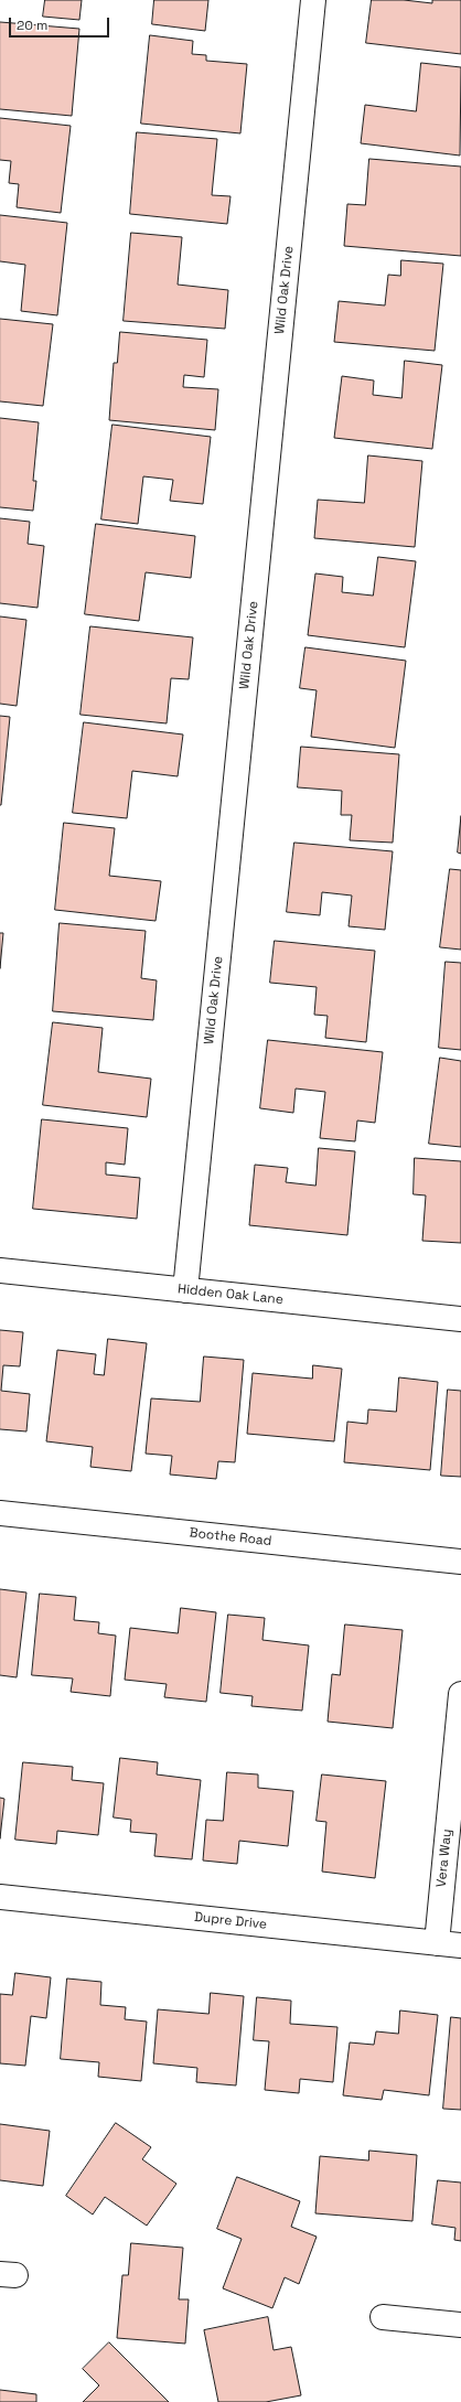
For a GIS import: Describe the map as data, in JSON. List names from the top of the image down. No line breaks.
{"streets":{"street":["Wild Oak Drive","Hidden Oak Lane","Boothe Road","Vera Way","Dupre Drive"]},"crossings":[["Wild Oak Drive","Hidden Oak Lane"],["Vera Way","Dupre Drive"]],"scale_bar":"20 m"}
